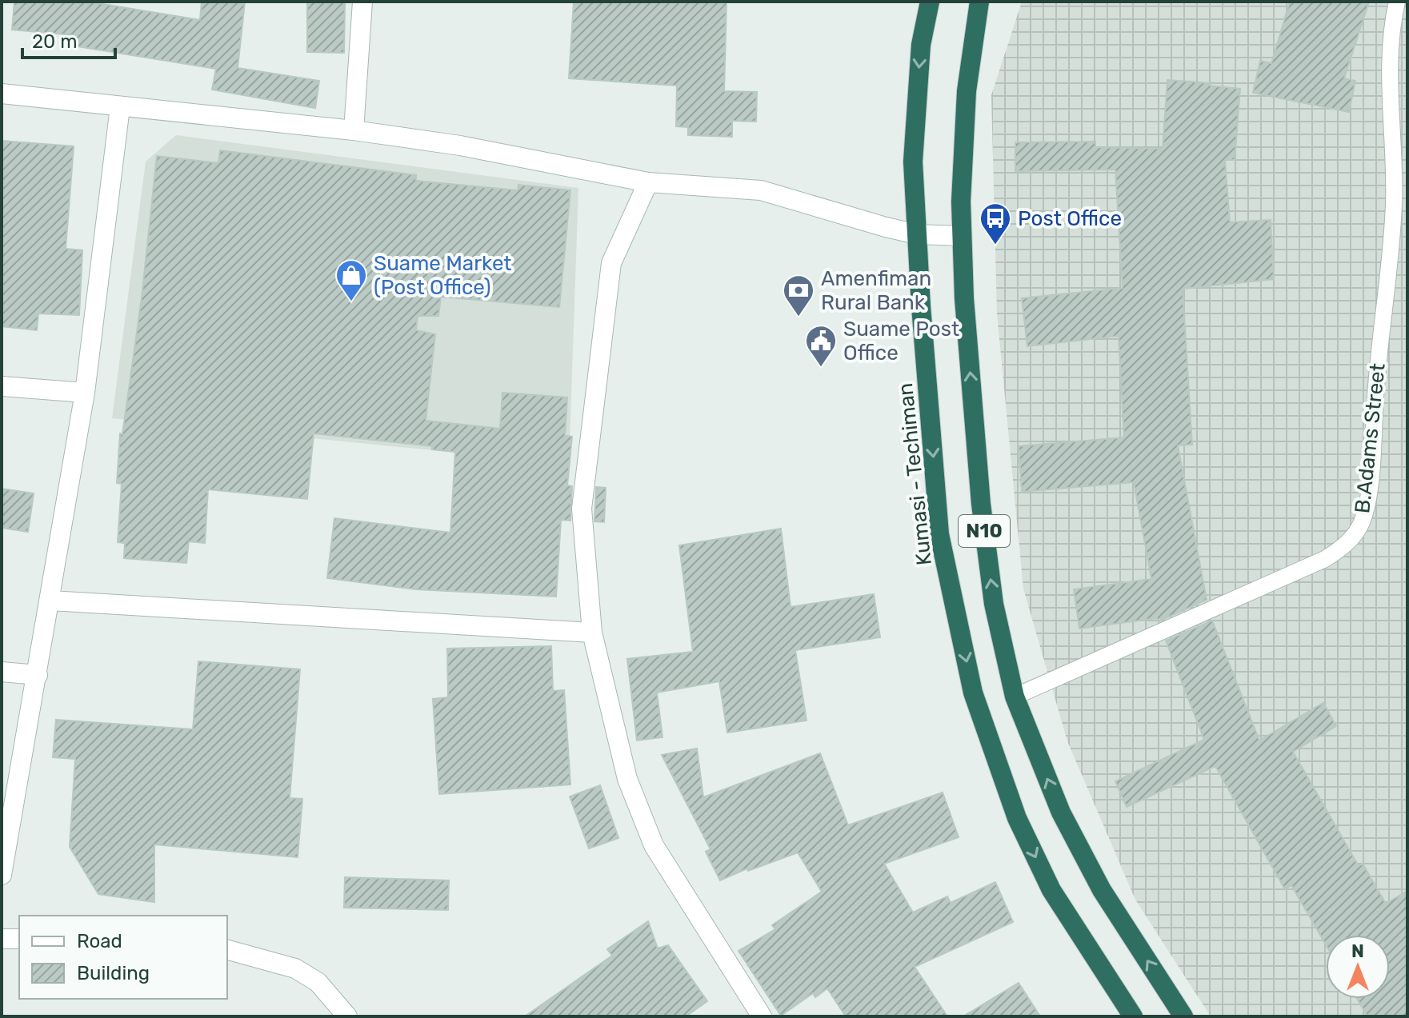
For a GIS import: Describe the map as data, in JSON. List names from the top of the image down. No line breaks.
{"streets":{"highway":["Kumasi - Techiman","N10"],"lane":["B.Adams Street"]},"crossings":[["B.Adams Street","N10"]],"places":{"bus stop":["Post Office"],"shop":["Suame Market (Post Office)"],"bank":["Amenfiman Rural Bank"],"public building":["Suame Post Office"]},"legend":["Road","Building"],"scale_bar":"20 m","north":"top"}
